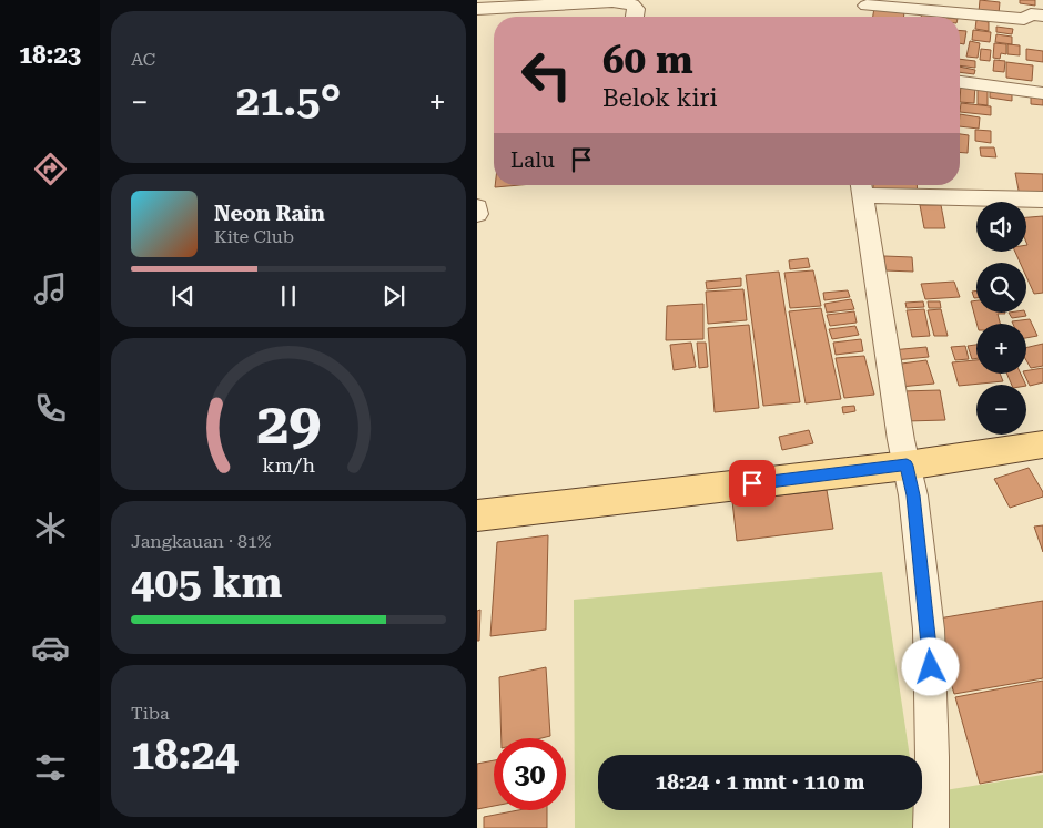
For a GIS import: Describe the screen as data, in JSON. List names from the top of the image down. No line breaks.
{"page":{"tabs":"18:23","tile":["AC",["Jangkauan · 81%","405 km"],["Tiba","18:24"]],"turn":["60 m","Belok kiri"],"heat":["−","21.5°","+"],"then":"Lalu","song":["Neon Rain","Kite Club"],"map_buttons":["+","−"],"limit":"30","trip":"18:24 · 1 mnt · 110 m","gauge":["29","km/h"]}}
